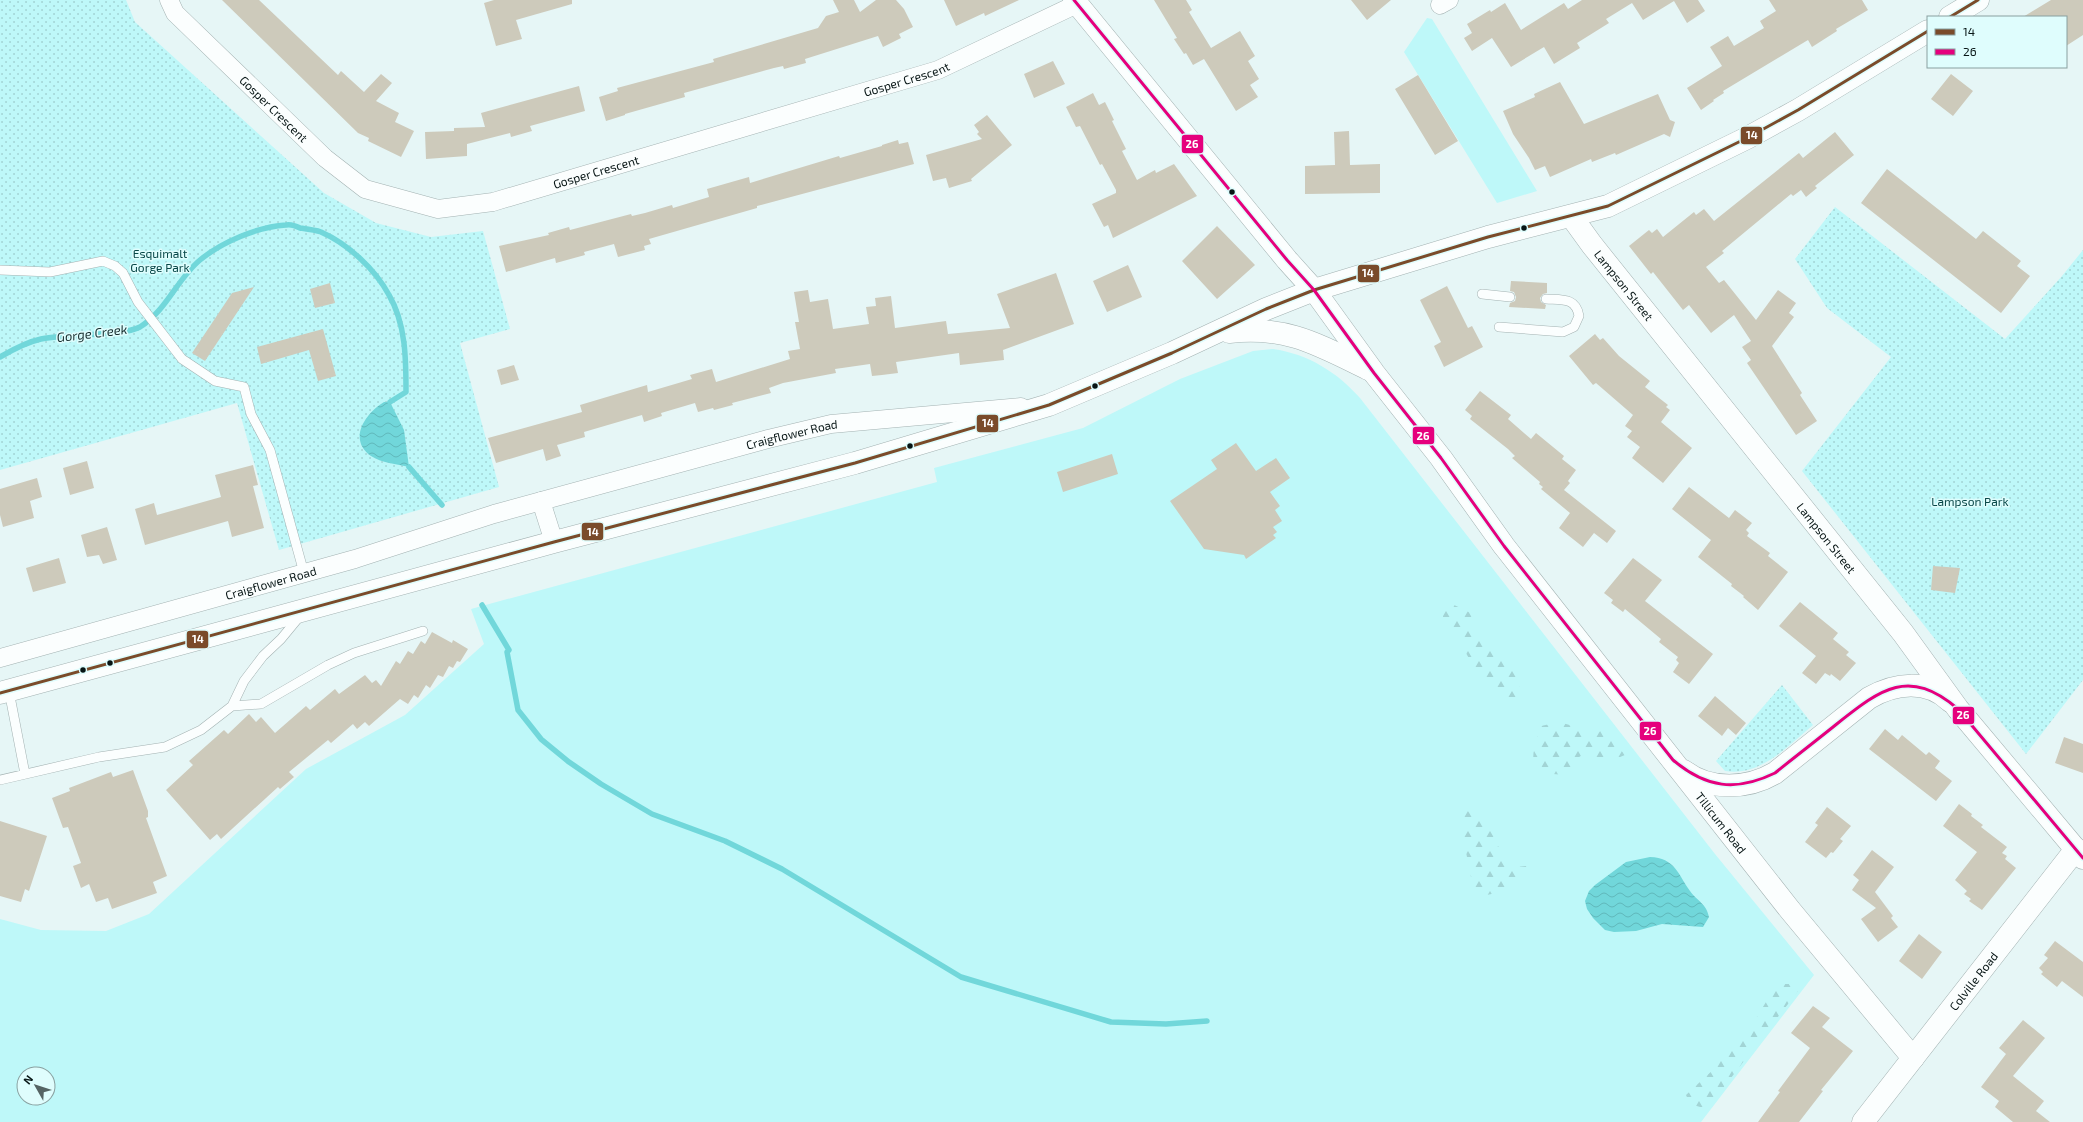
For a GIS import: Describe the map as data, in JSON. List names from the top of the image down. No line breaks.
{"streets":{"main road":["Lampson Street","Craigflower Road","Tillicum Road","Colville Road"],"street":["Gosper Crescent"]},"crossings":[["Gosper Crescent","Tillicum Road"],["Lampson Street","Craigflower Road"],["Lampson Street","Colville Road"],["Craigflower Road","Tillicum Road"],["Tillicum Road","Colville Road"]],"water":["Gorge Creek"],"parks":["Esquimalt Gorge Park","Lampson Park"],"lines":["transit line 14","transit line 26"],"legend":["14","26"],"north":"top left"}
